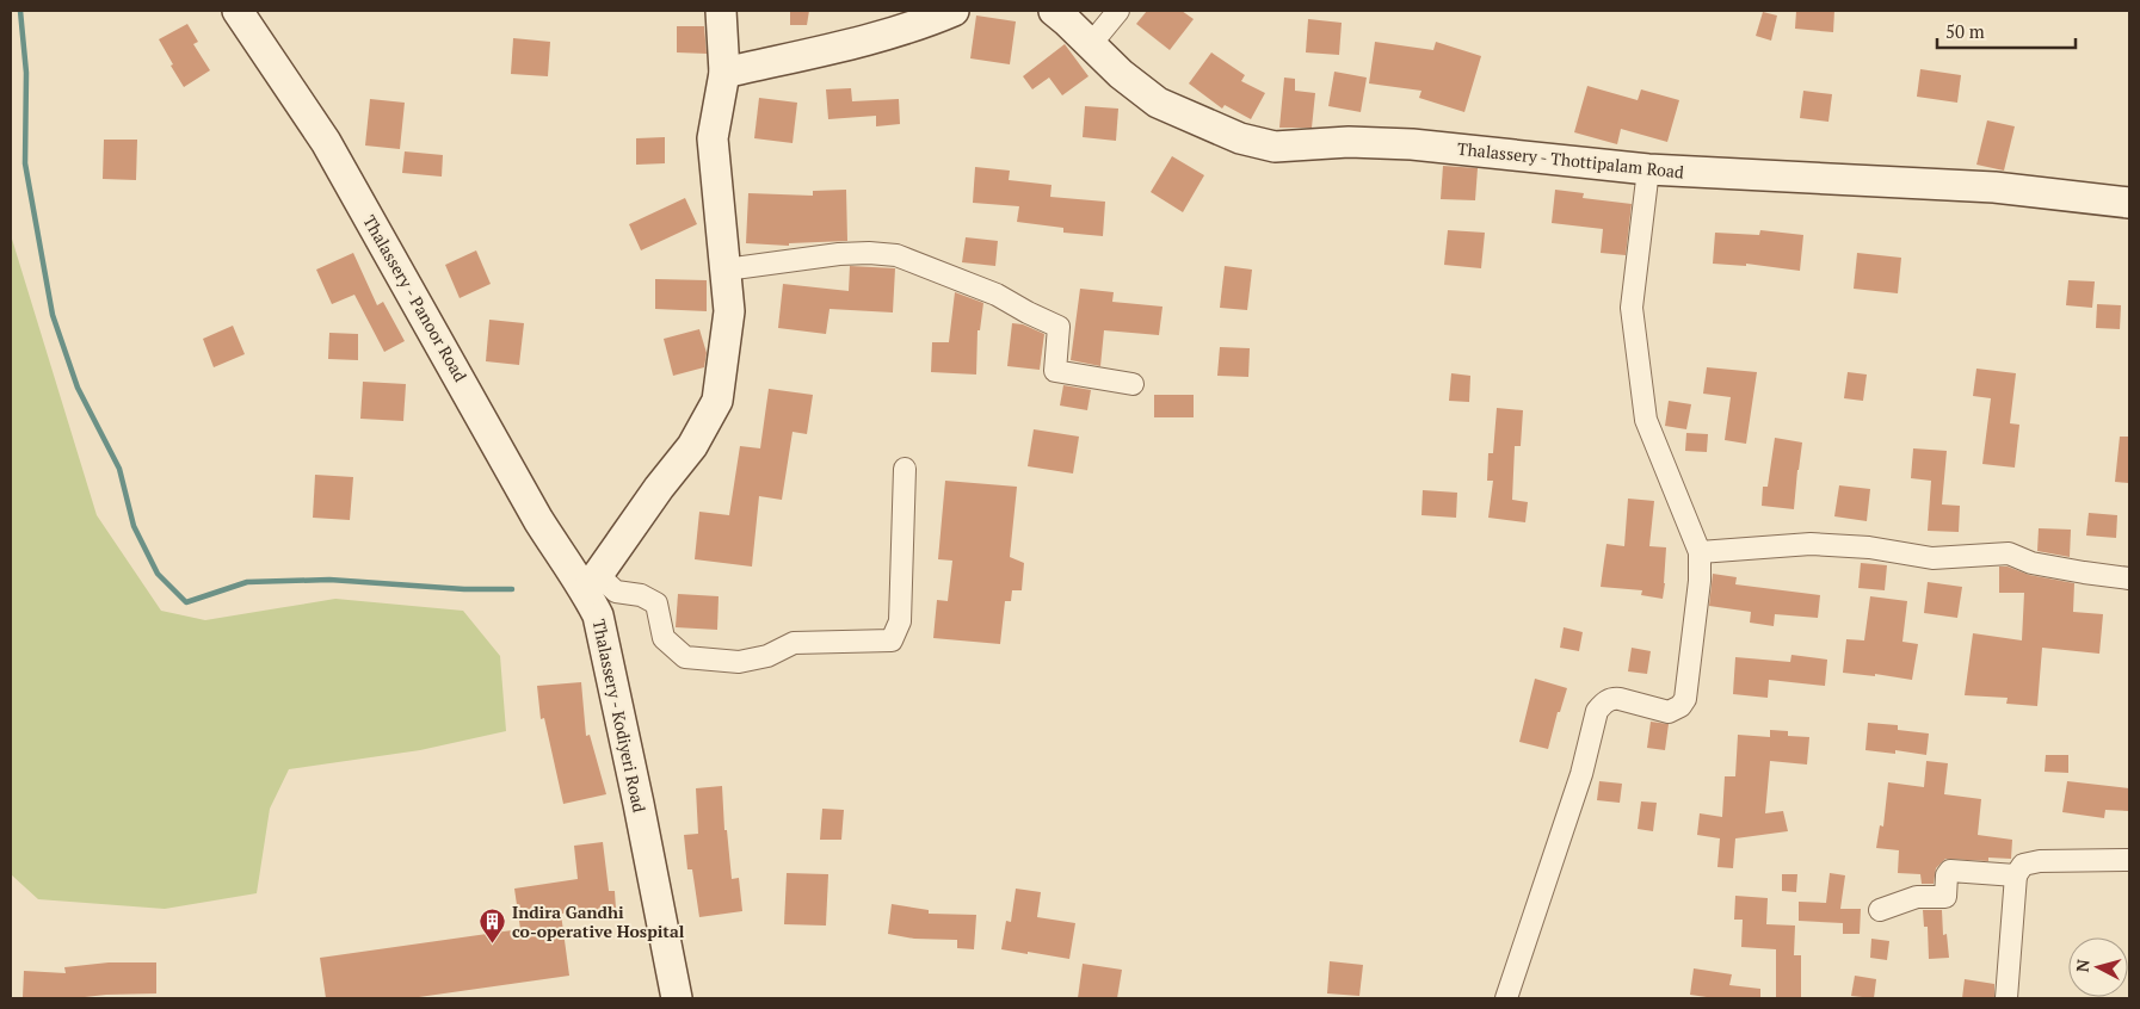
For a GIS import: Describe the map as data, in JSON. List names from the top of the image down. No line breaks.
{"streets":{"main road":["Thalassery - Thottipalam Road","Thalassery - Panoor Road","Thalassery - Kodiyeri Road"]},"crossings":[["Thalassery - Panoor Road","Thalassery - Kodiyeri Road"]],"places":{"building":["Indira Gandhi co-operative Hospital"]},"scale_bar":"50 m","north":"left"}
